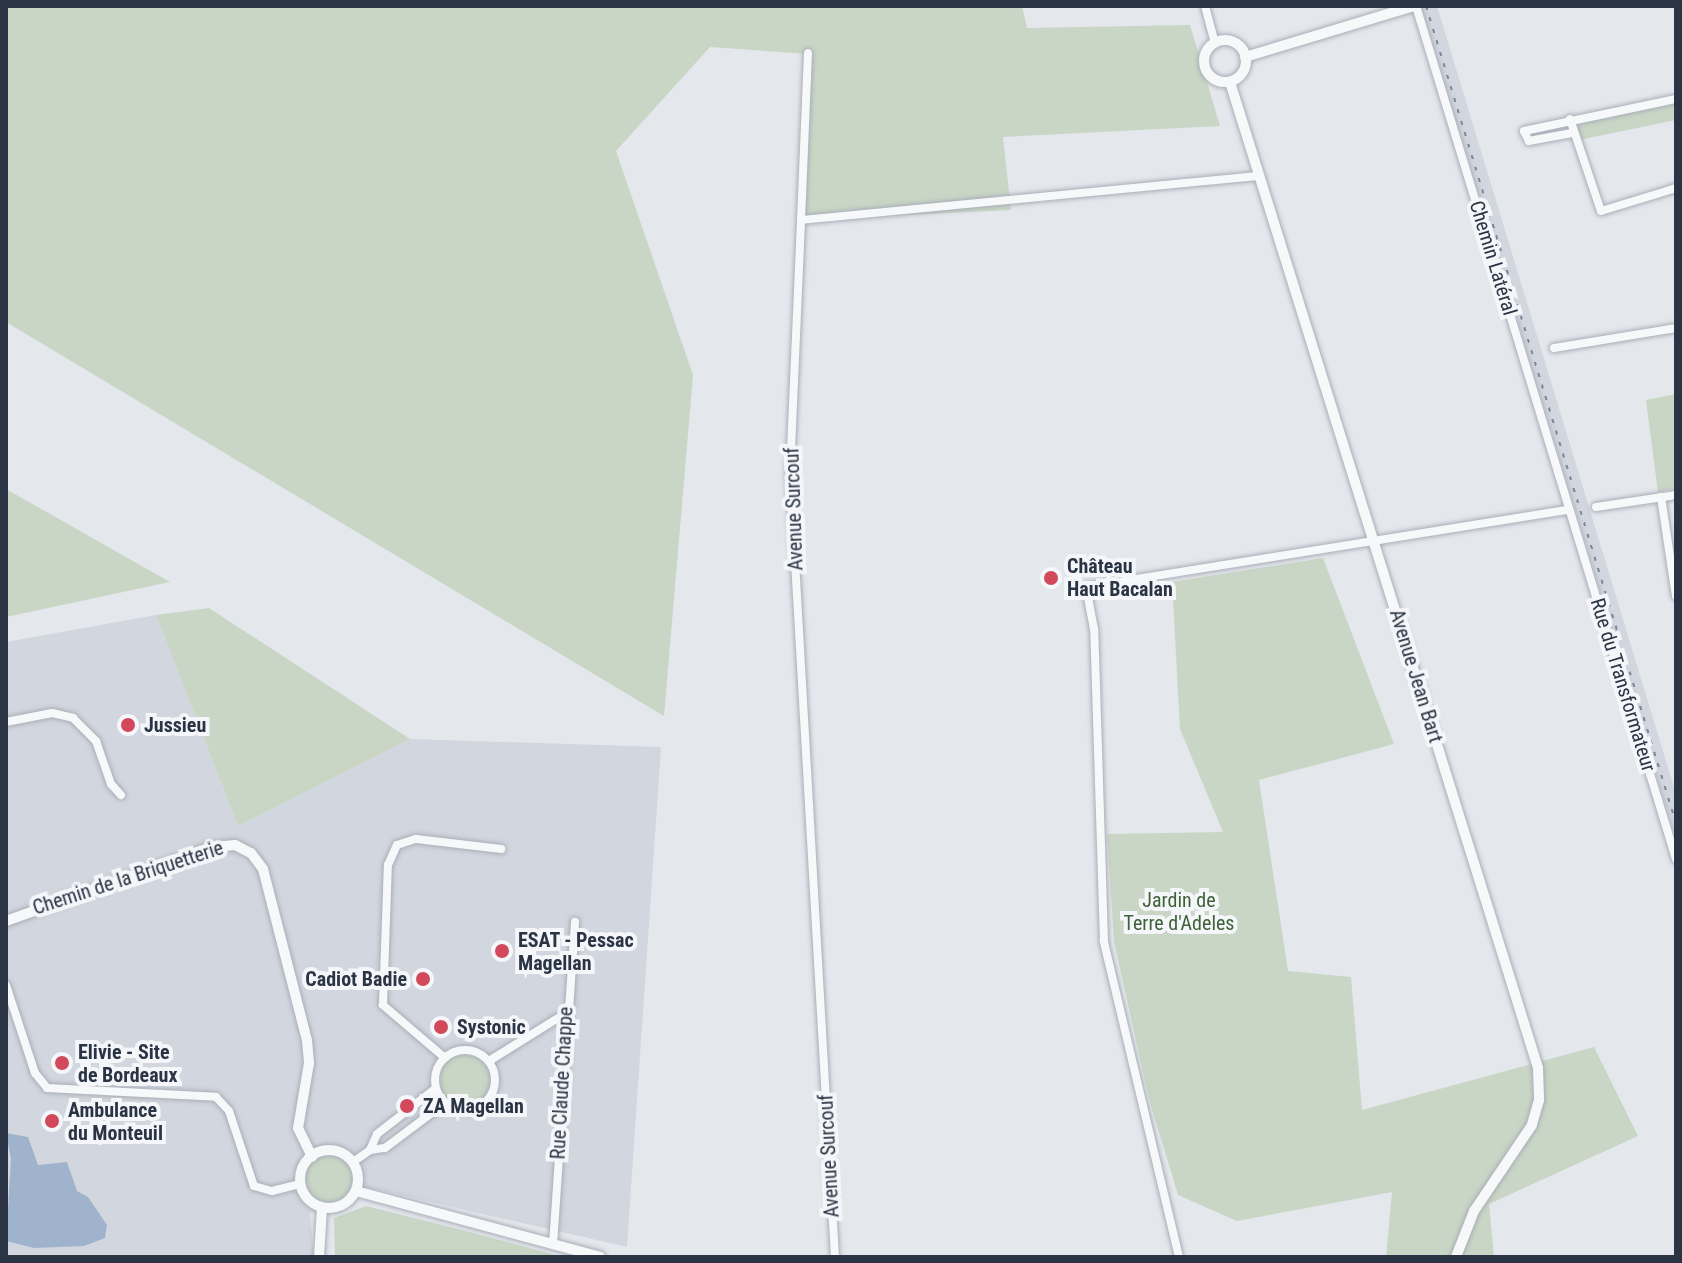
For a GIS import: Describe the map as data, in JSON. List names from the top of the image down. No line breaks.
{"streets":{"street":["Chemin Latéral","Avenue Surcouf","Avenue Jean Bart","Rue du Transformateur","Chemin de la Briquetterie","Rue Claude Chappe"]},"crossings":[["Chemin Latéral","Rue du Transformateur"]],"parks":["Jardin de Terre d'Adeles"],"places":["Château Haut Bacalan","Jussieu","ESAT - Pessac Magellan","Cadiot Badie","Systonic","Elivie - Site de Bordeaux","ZA Magellan","Ambulance du Monteuil"]}
